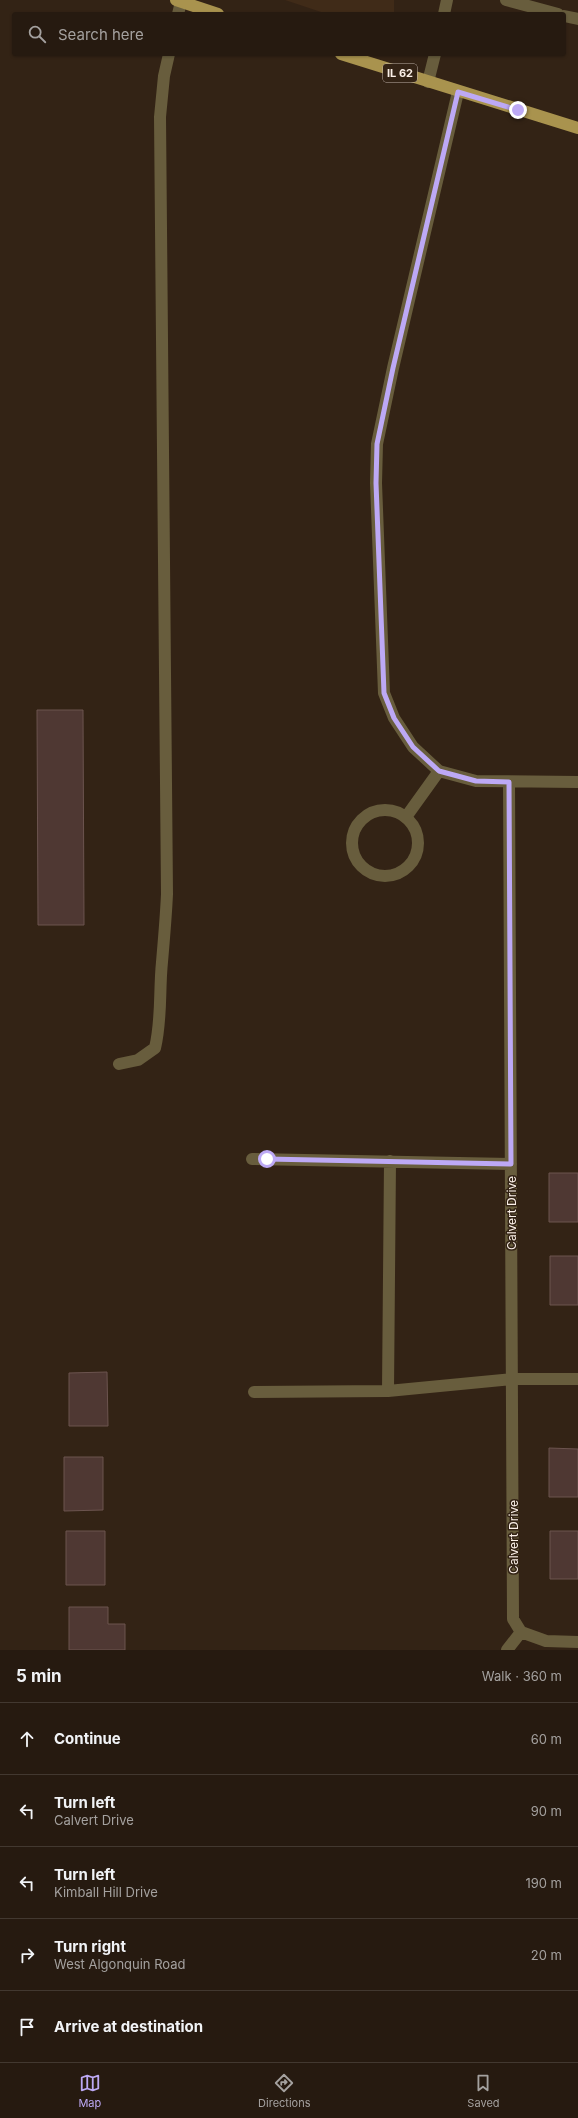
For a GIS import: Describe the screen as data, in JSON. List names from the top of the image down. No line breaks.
{"streets":{"main road":["IL 62"],"street":["Calvert Drive"]},"page":{"search":"Search here","heading":["5 min","Walk · 360 m"],"list":[["Continue","60 m"],["Turn left","Calvert Drive","90 m"],["Turn left","Kimball Hill Drive","190 m"],["Turn right","West Algonquin Road","20 m"],"Arrive at destination"],"nav":["Map","Directions","Saved"]}}
